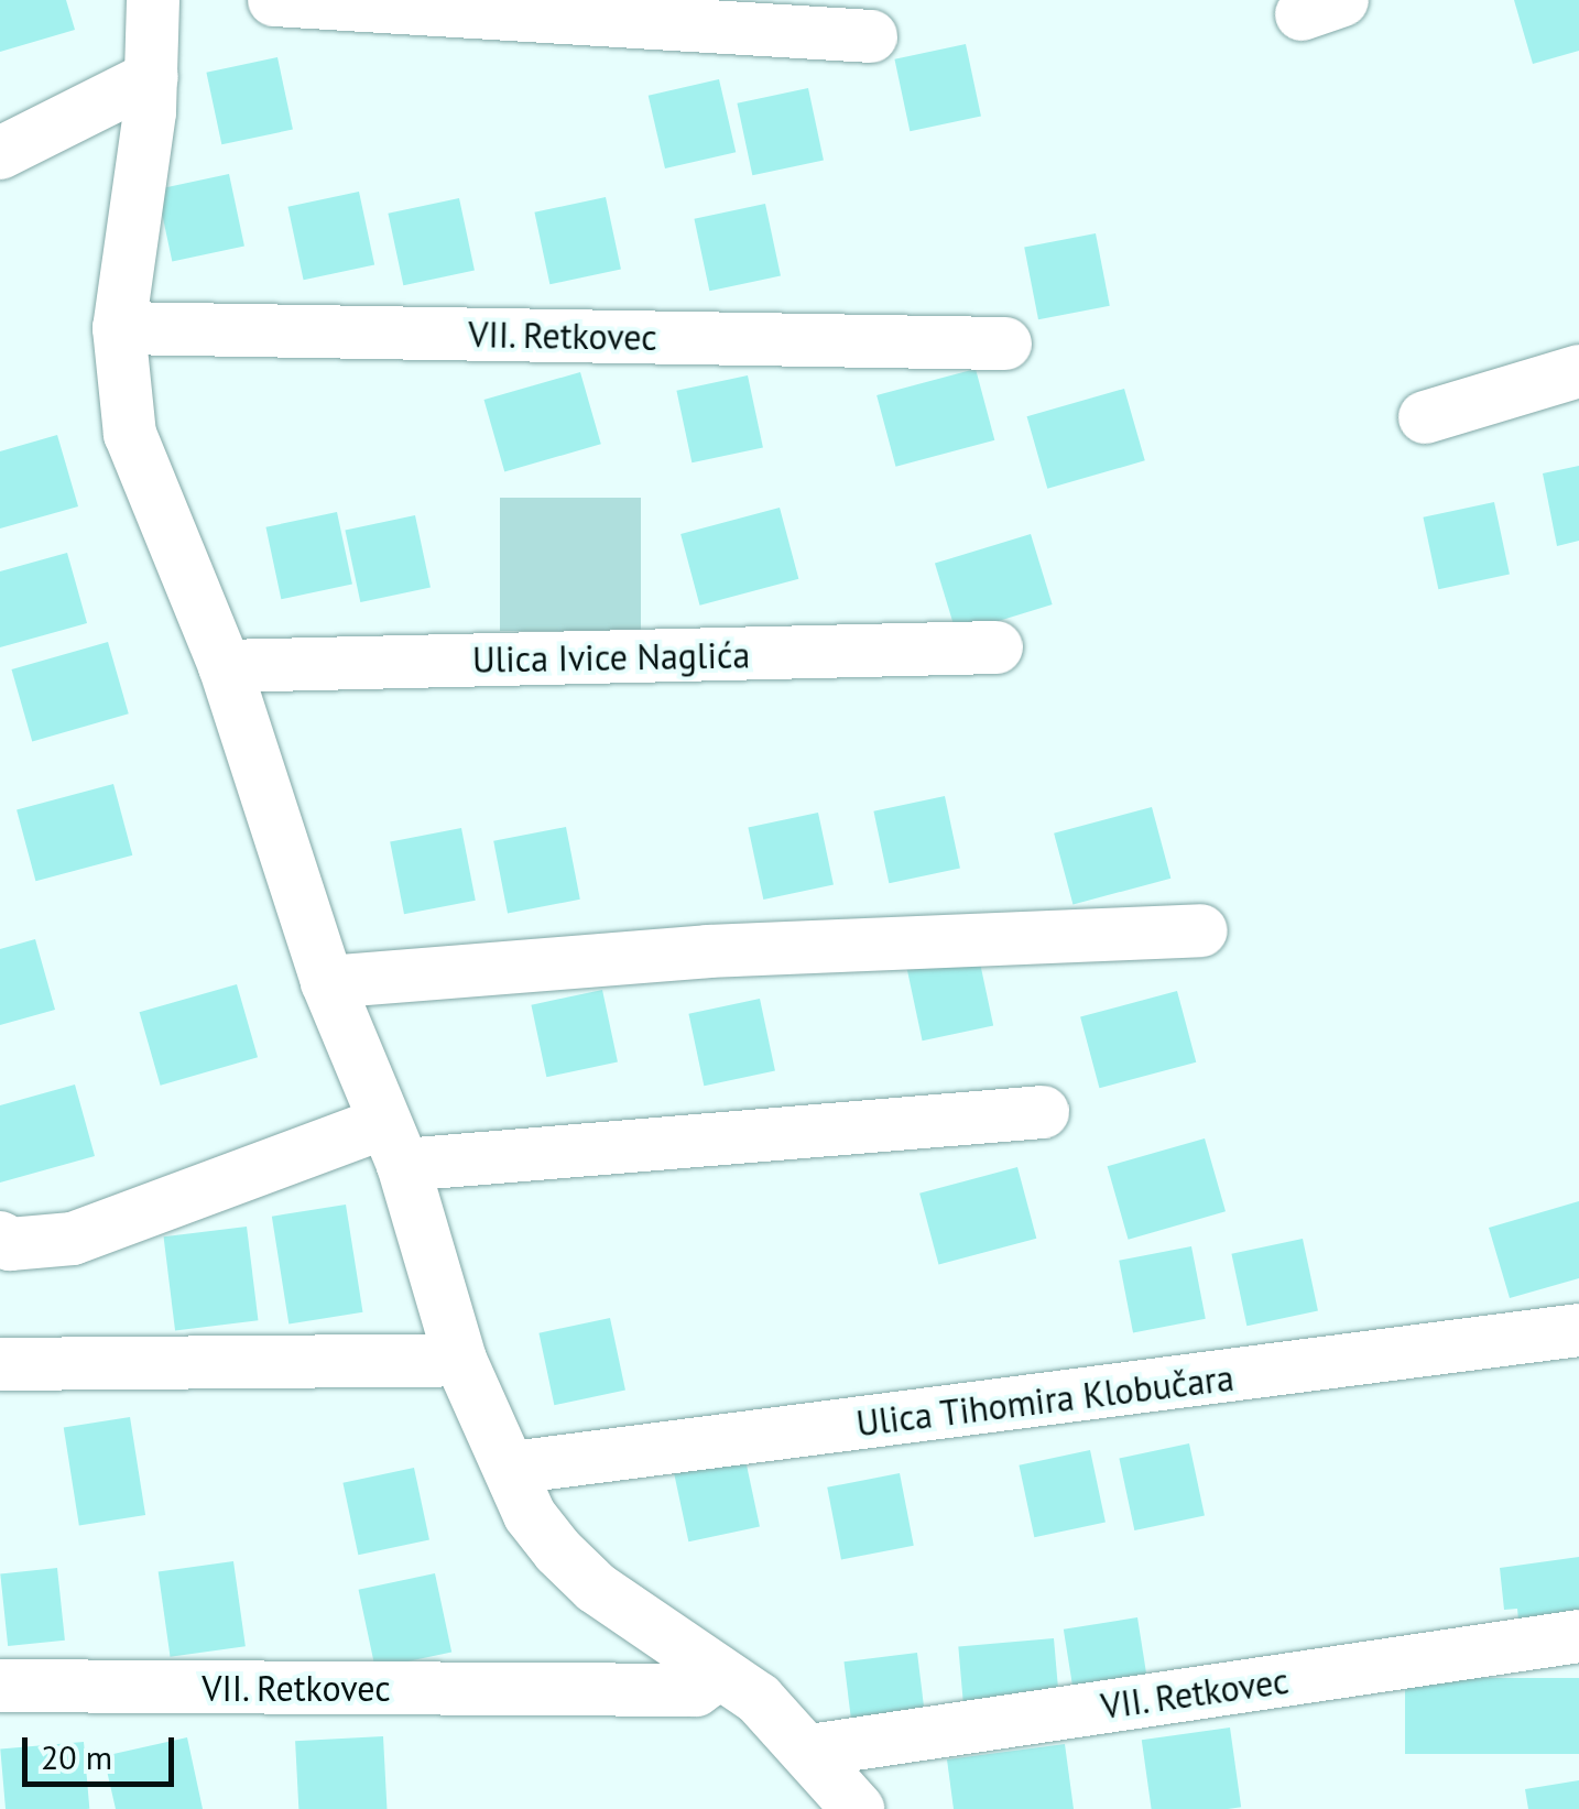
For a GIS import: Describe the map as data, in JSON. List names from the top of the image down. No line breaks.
{"streets":{"street":["VII. Retkovec","Ulica Ivice Naglića","Ulica Tihomira Klobučara"]},"scale_bar":"20 m"}
